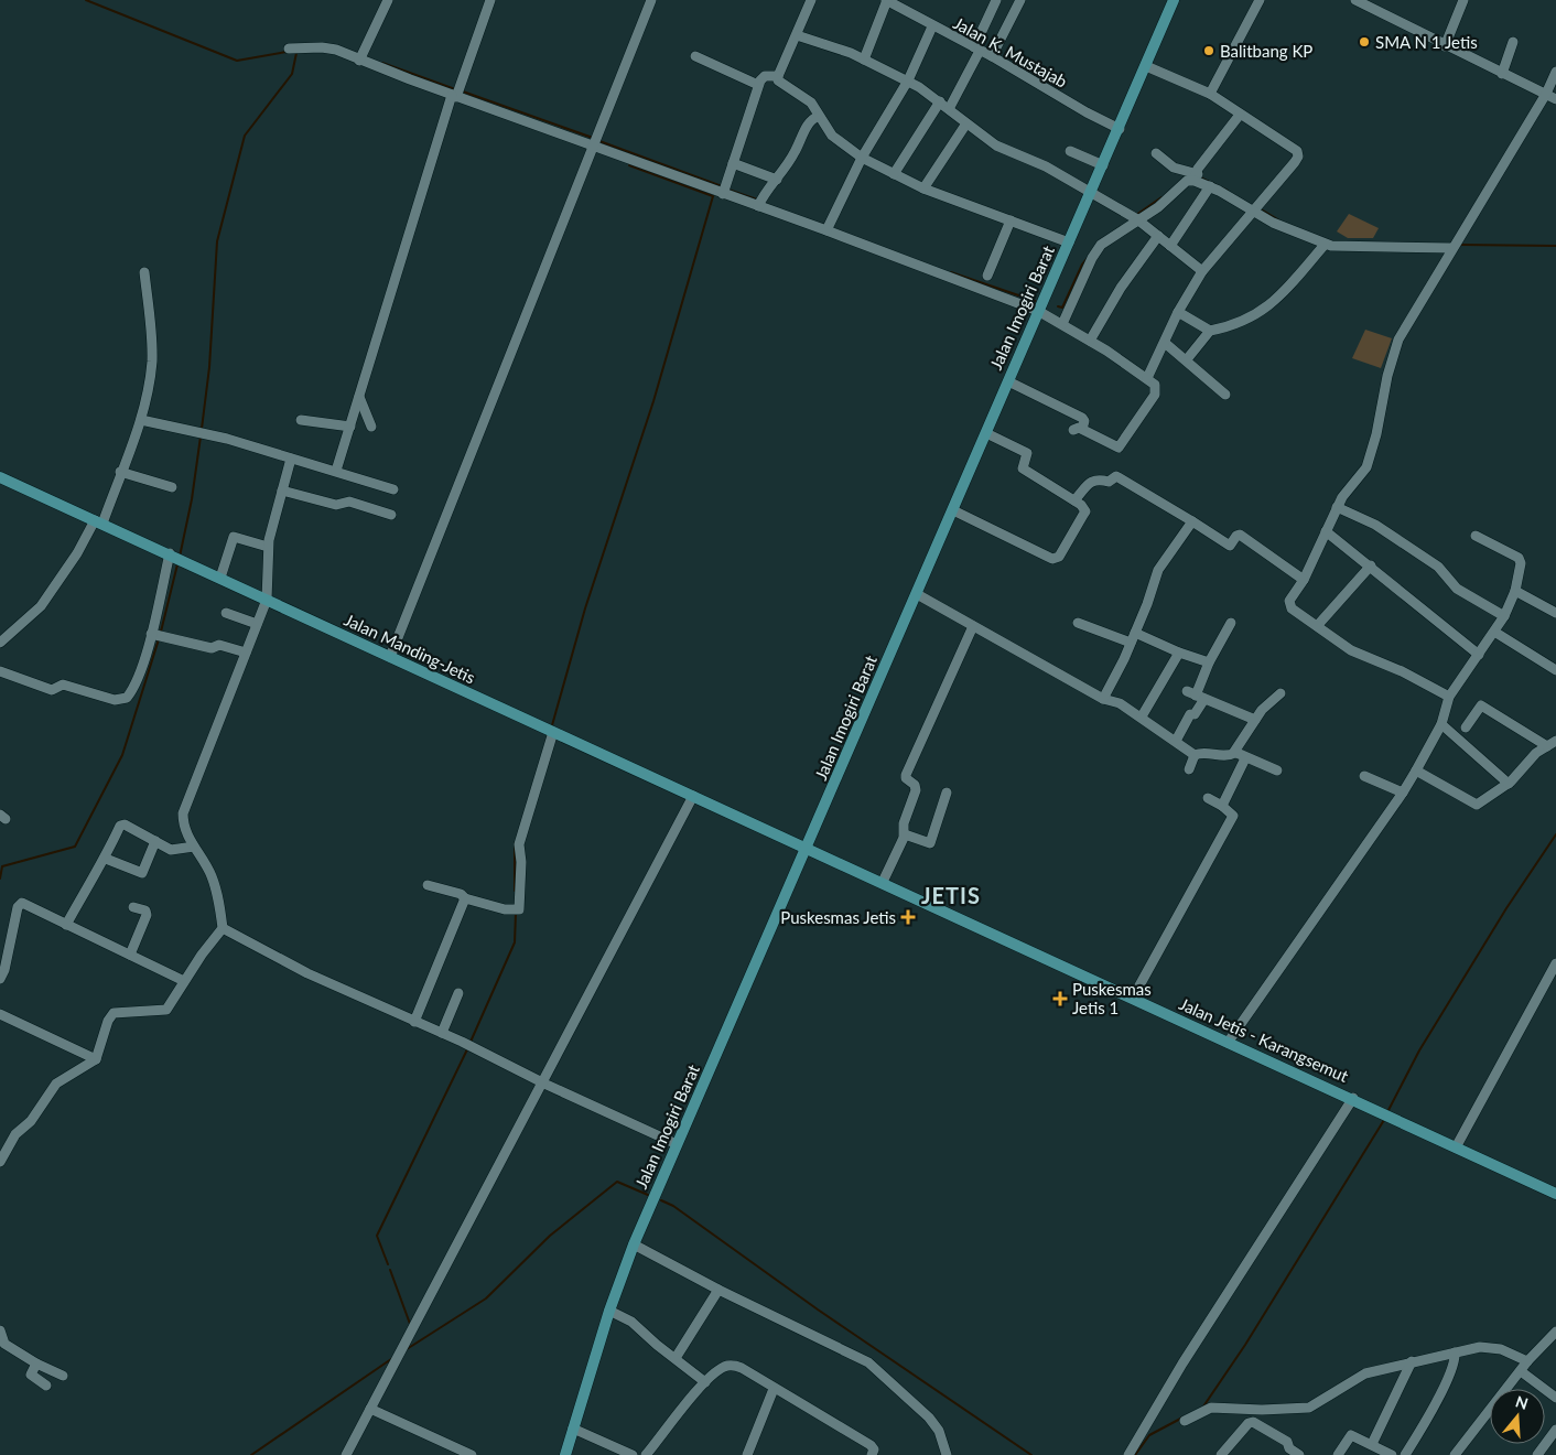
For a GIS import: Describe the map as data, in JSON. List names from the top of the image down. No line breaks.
{"streets":{"main road":["Jalan Imogiri Barat","Jalan Manding-Jetis","Jalan Jetis - Karangsemut"],"street":["Jalan K. Mustajab"]},"crossings":[["Jalan K. Mustajab","Jalan Imogiri Barat"],["Jalan Imogiri Barat","Jalan Manding-Jetis"],["Jalan Imogiri Barat","Jalan Jetis - Karangsemut"],["Jalan Manding-Jetis","Jalan Jetis - Karangsemut"]],"districts":["JETIS"],"places":{"other":["SMA N 1 Jetis","Balitbang KP"],"health":["Puskesmas Jetis","Puskesmas Jetis 1"]},"north":"top"}
